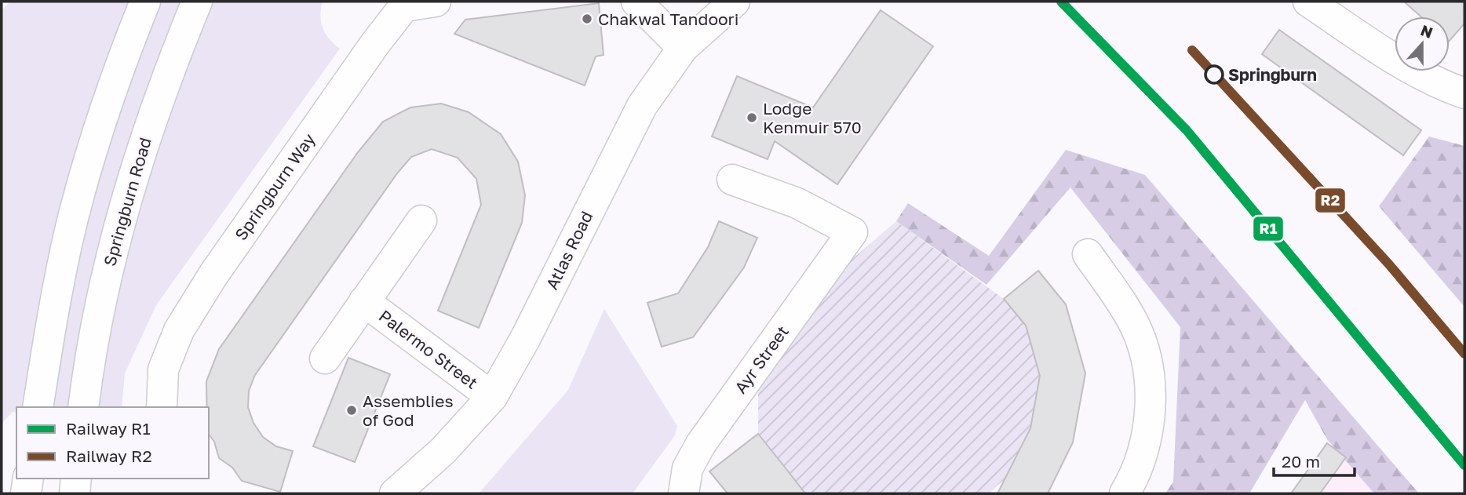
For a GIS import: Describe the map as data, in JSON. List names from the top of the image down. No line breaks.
{"streets":{"street":["Springburn Way","Springburn Road","Atlas Road","Palermo Street","Ayr Street"]},"crossings":[["Atlas Road","Palermo Street"]],"places":["Chakwal Tandoori","Springburn","Lodge Kenmuir 570","Assemblies of God"],"lines":["rail line R1","rail line R2"],"legend":["Railway R1","Railway R2"],"scale_bar":"20 m","north":"top"}
